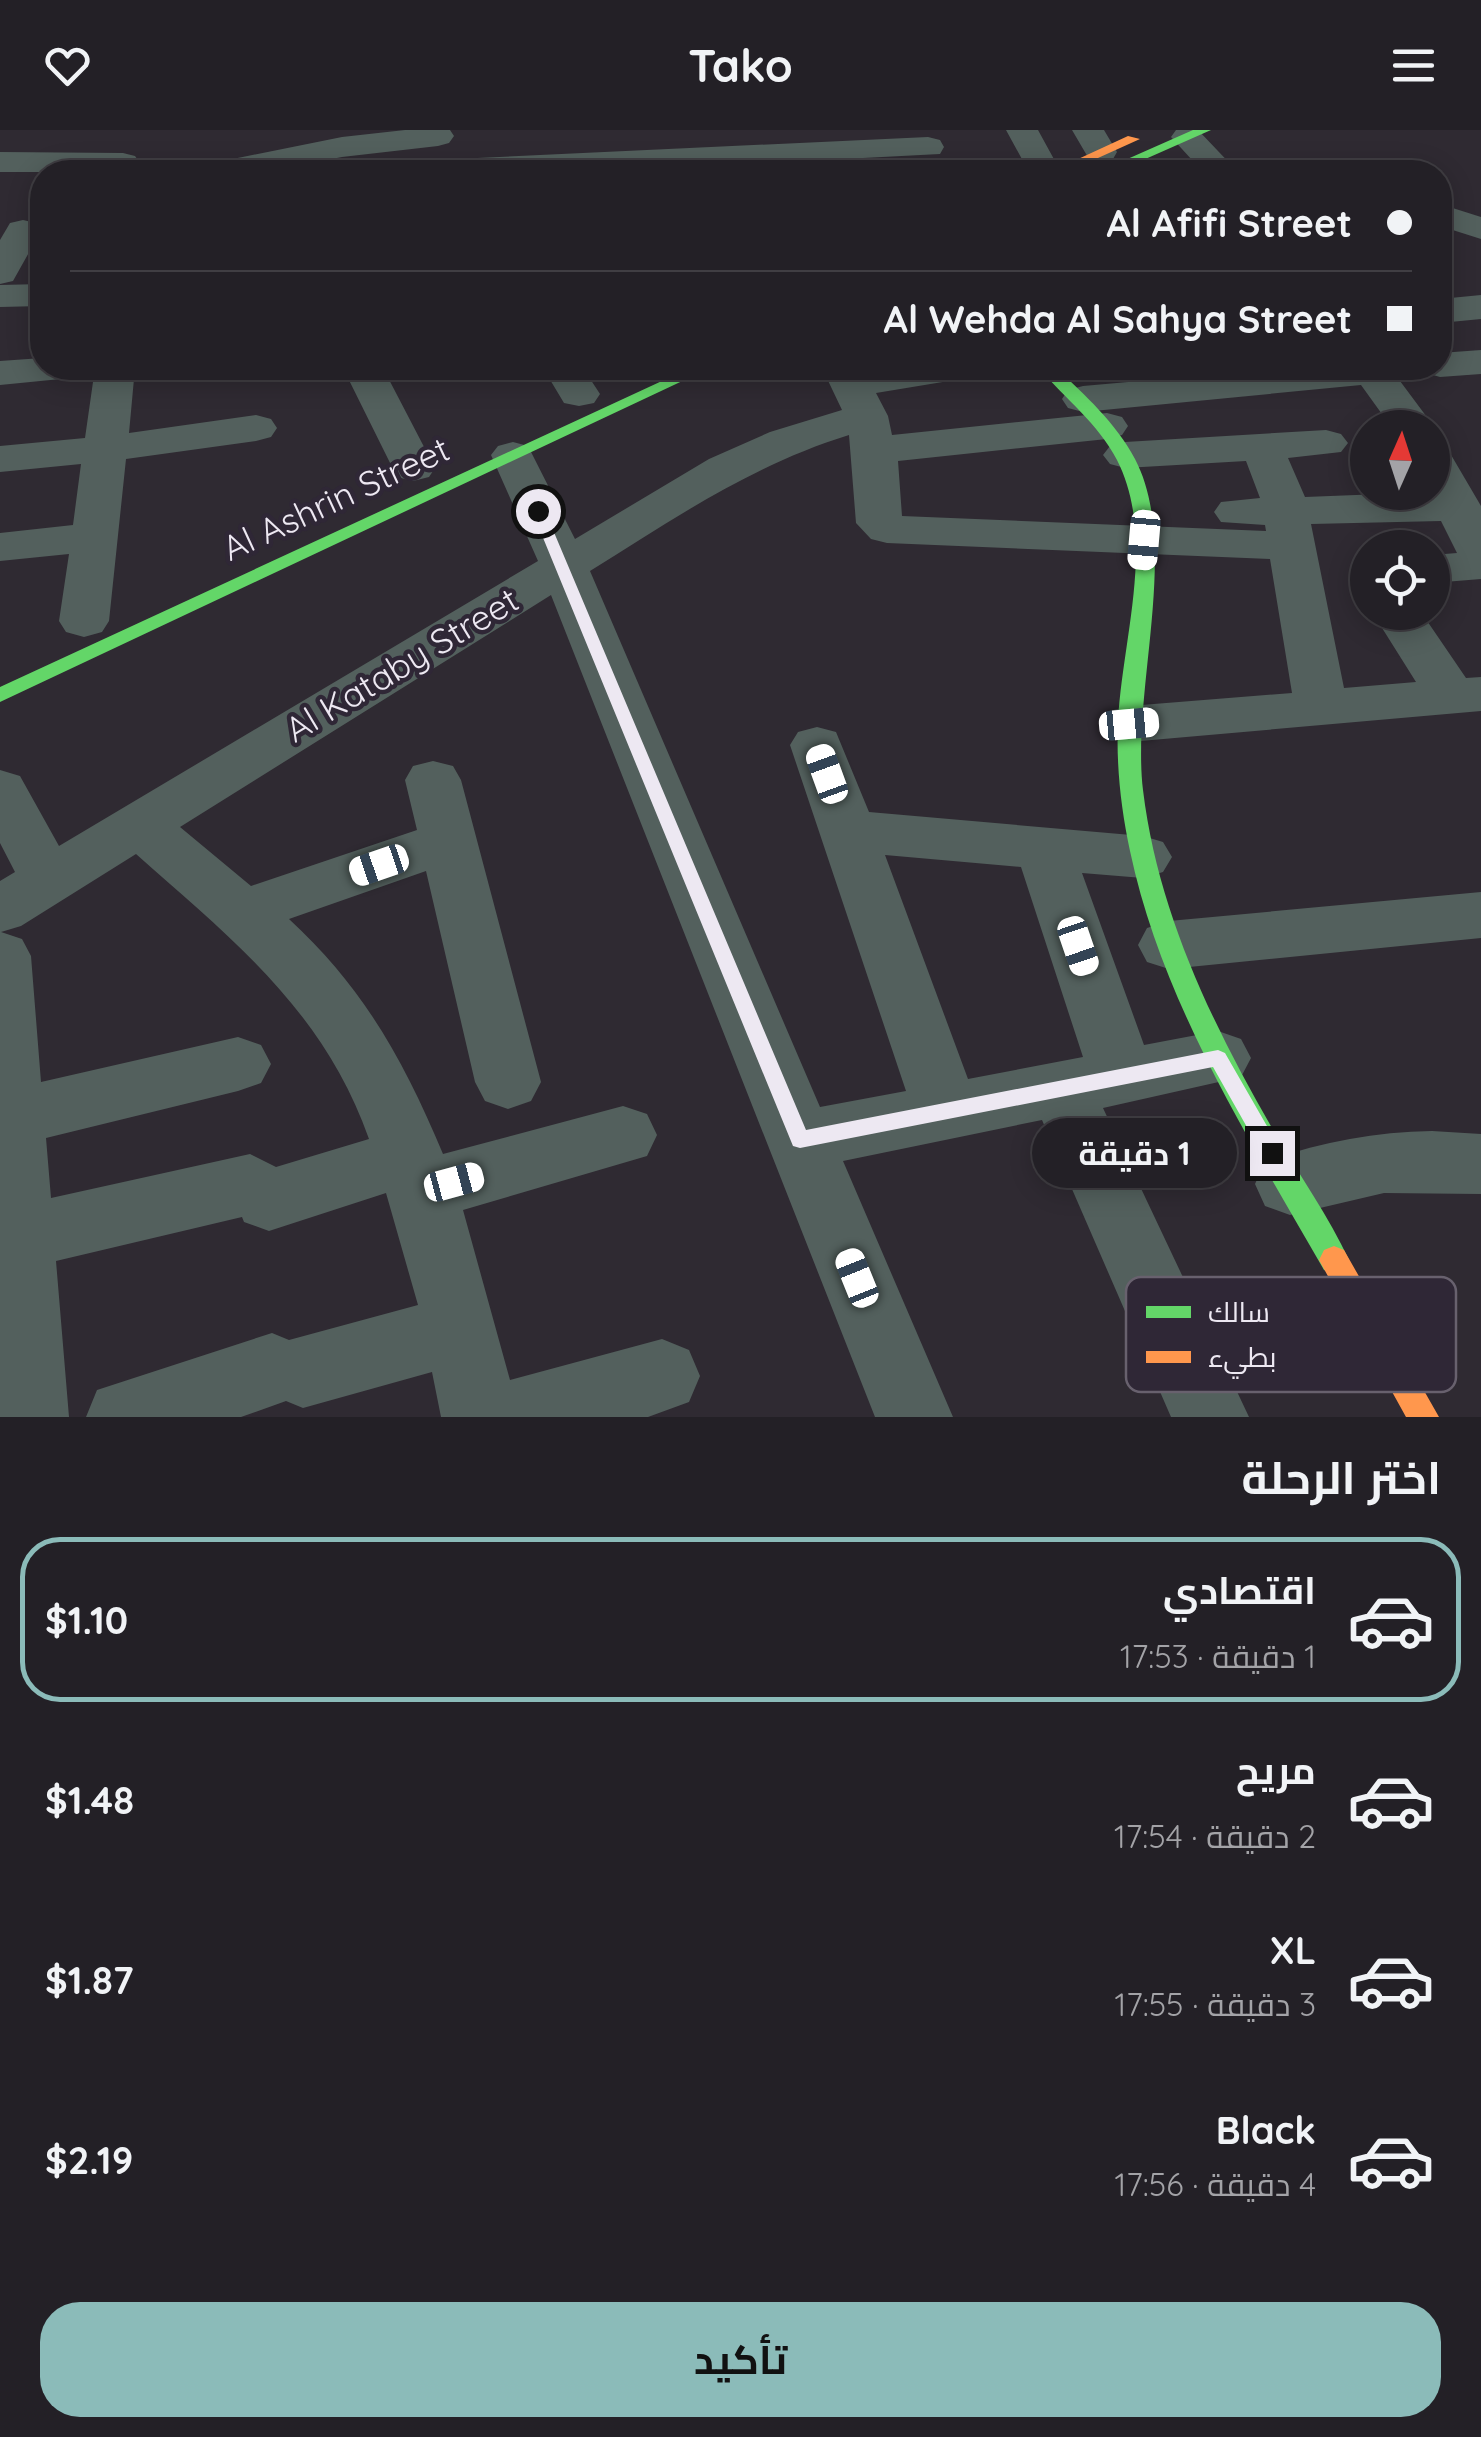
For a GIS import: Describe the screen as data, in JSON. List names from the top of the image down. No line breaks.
{"streets":{"main road":["Al Ashrin Street"],"street":["Al Kataby Street"]},"legend":["سالك","بطيء"],"north":"top","page":{"header":"Tako","banner":["Al Afifi Street","Al Wehda Al Sahya Street"],"bubble":"1 دقيقة","heading":"اختر الرحلة","list":[{"name":"اقتصادي","note":"1 دقيقة · 17:53","value":"$1.10"},{"name":"مريح","note":"2 دقيقة · 17:54","value":"$1.48"},{"name":"XL","note":"3 دقيقة · 17:55","value":"$1.87"},{"name":"Black","note":"4 دقيقة · 17:56","value":"$2.19"}],"buttons":"تأكيد"}}
